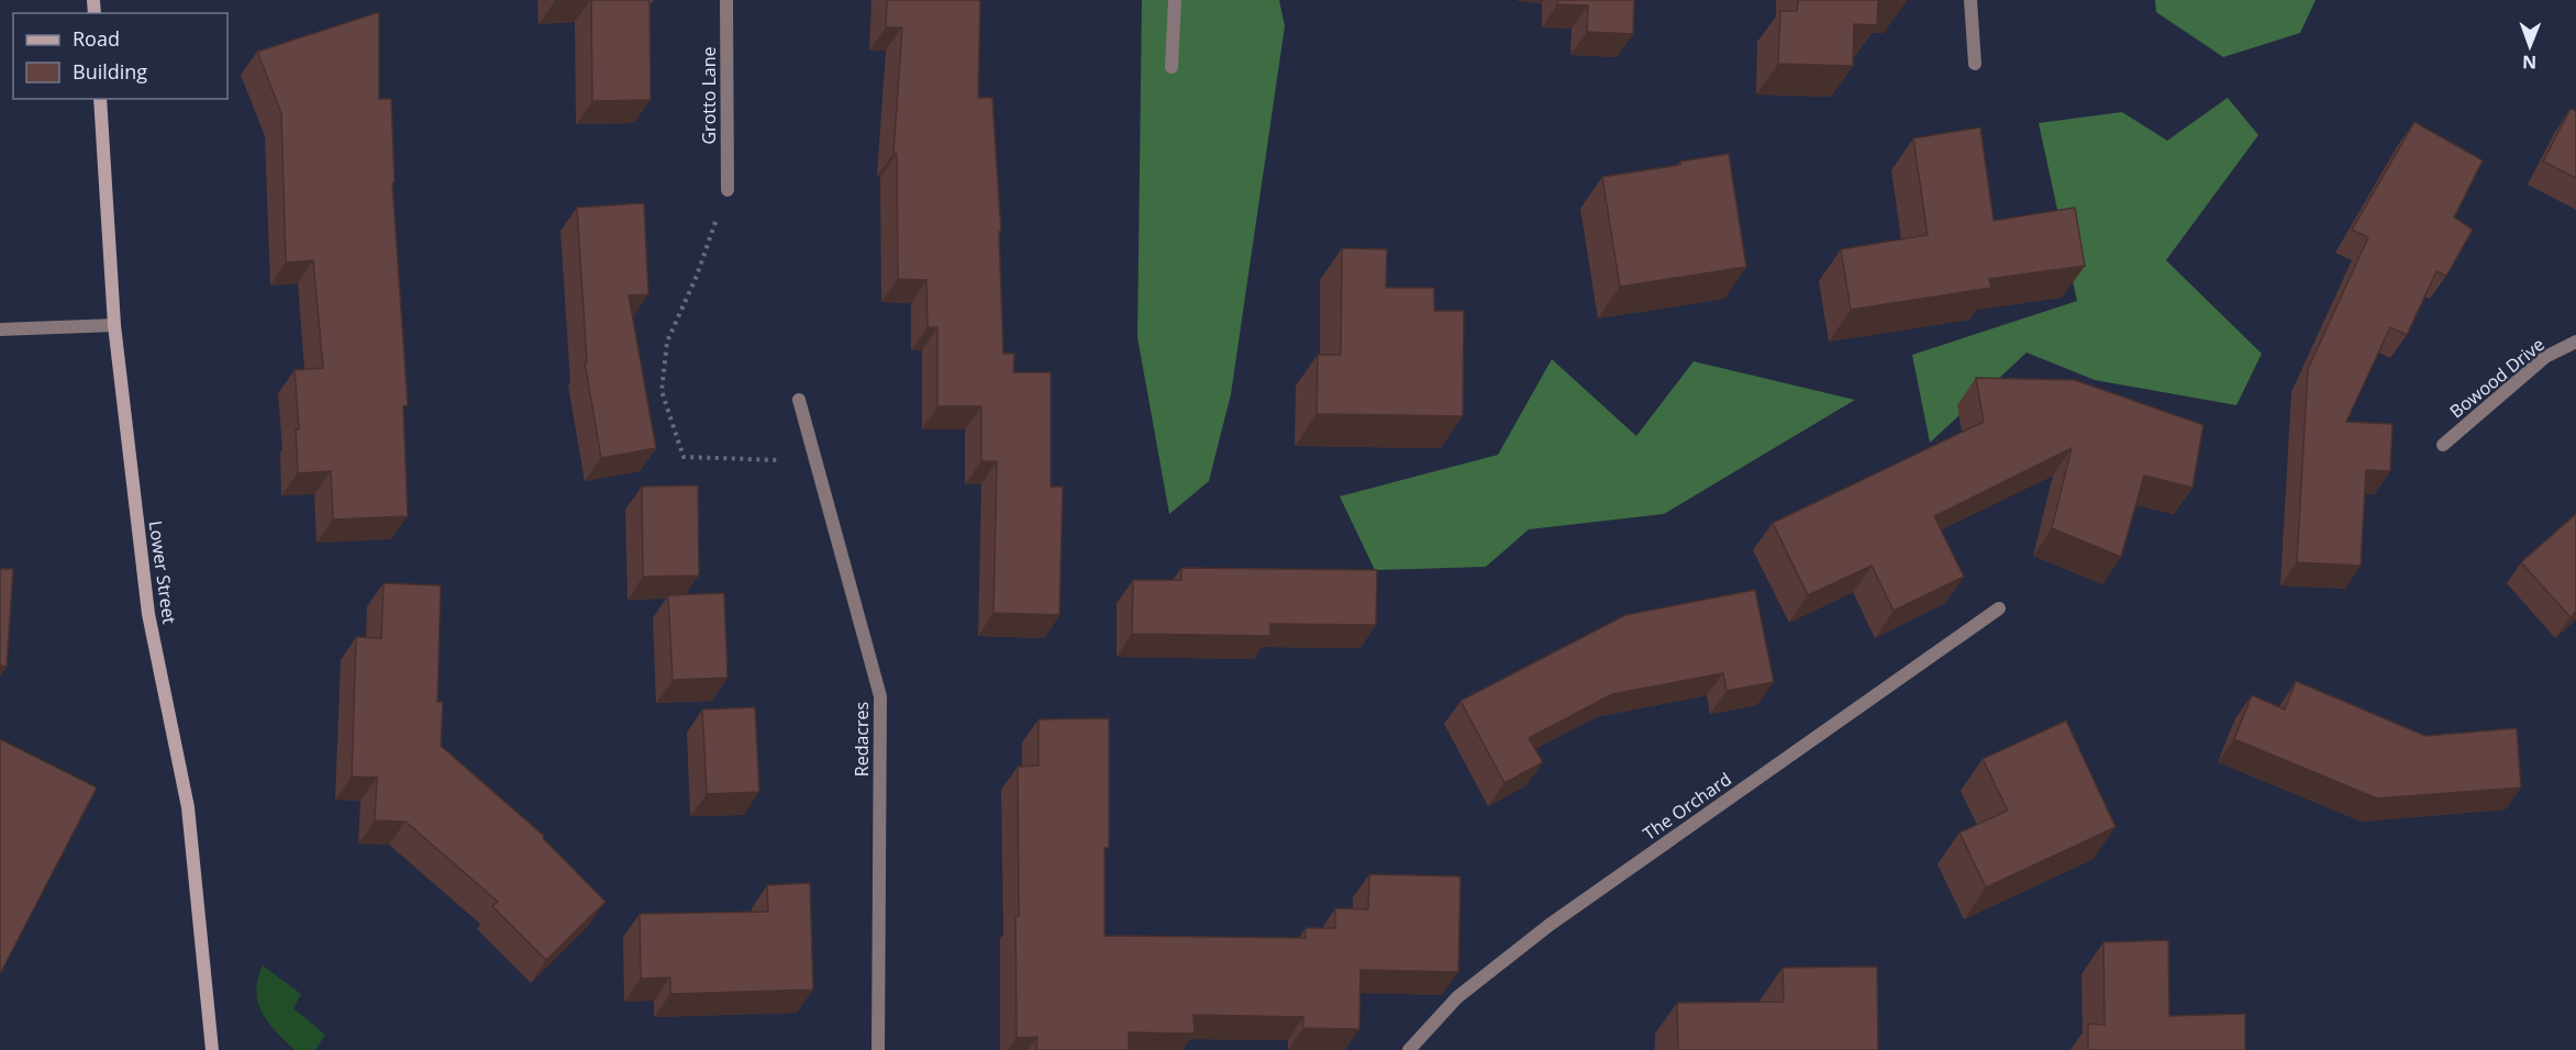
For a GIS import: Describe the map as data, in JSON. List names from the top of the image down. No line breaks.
{"streets":{"street":["Grotto Lane","Bowood Drive","Lower Street","Redacres","The Orchard"]},"legend":["Road","Building"],"north":"bottom"}
